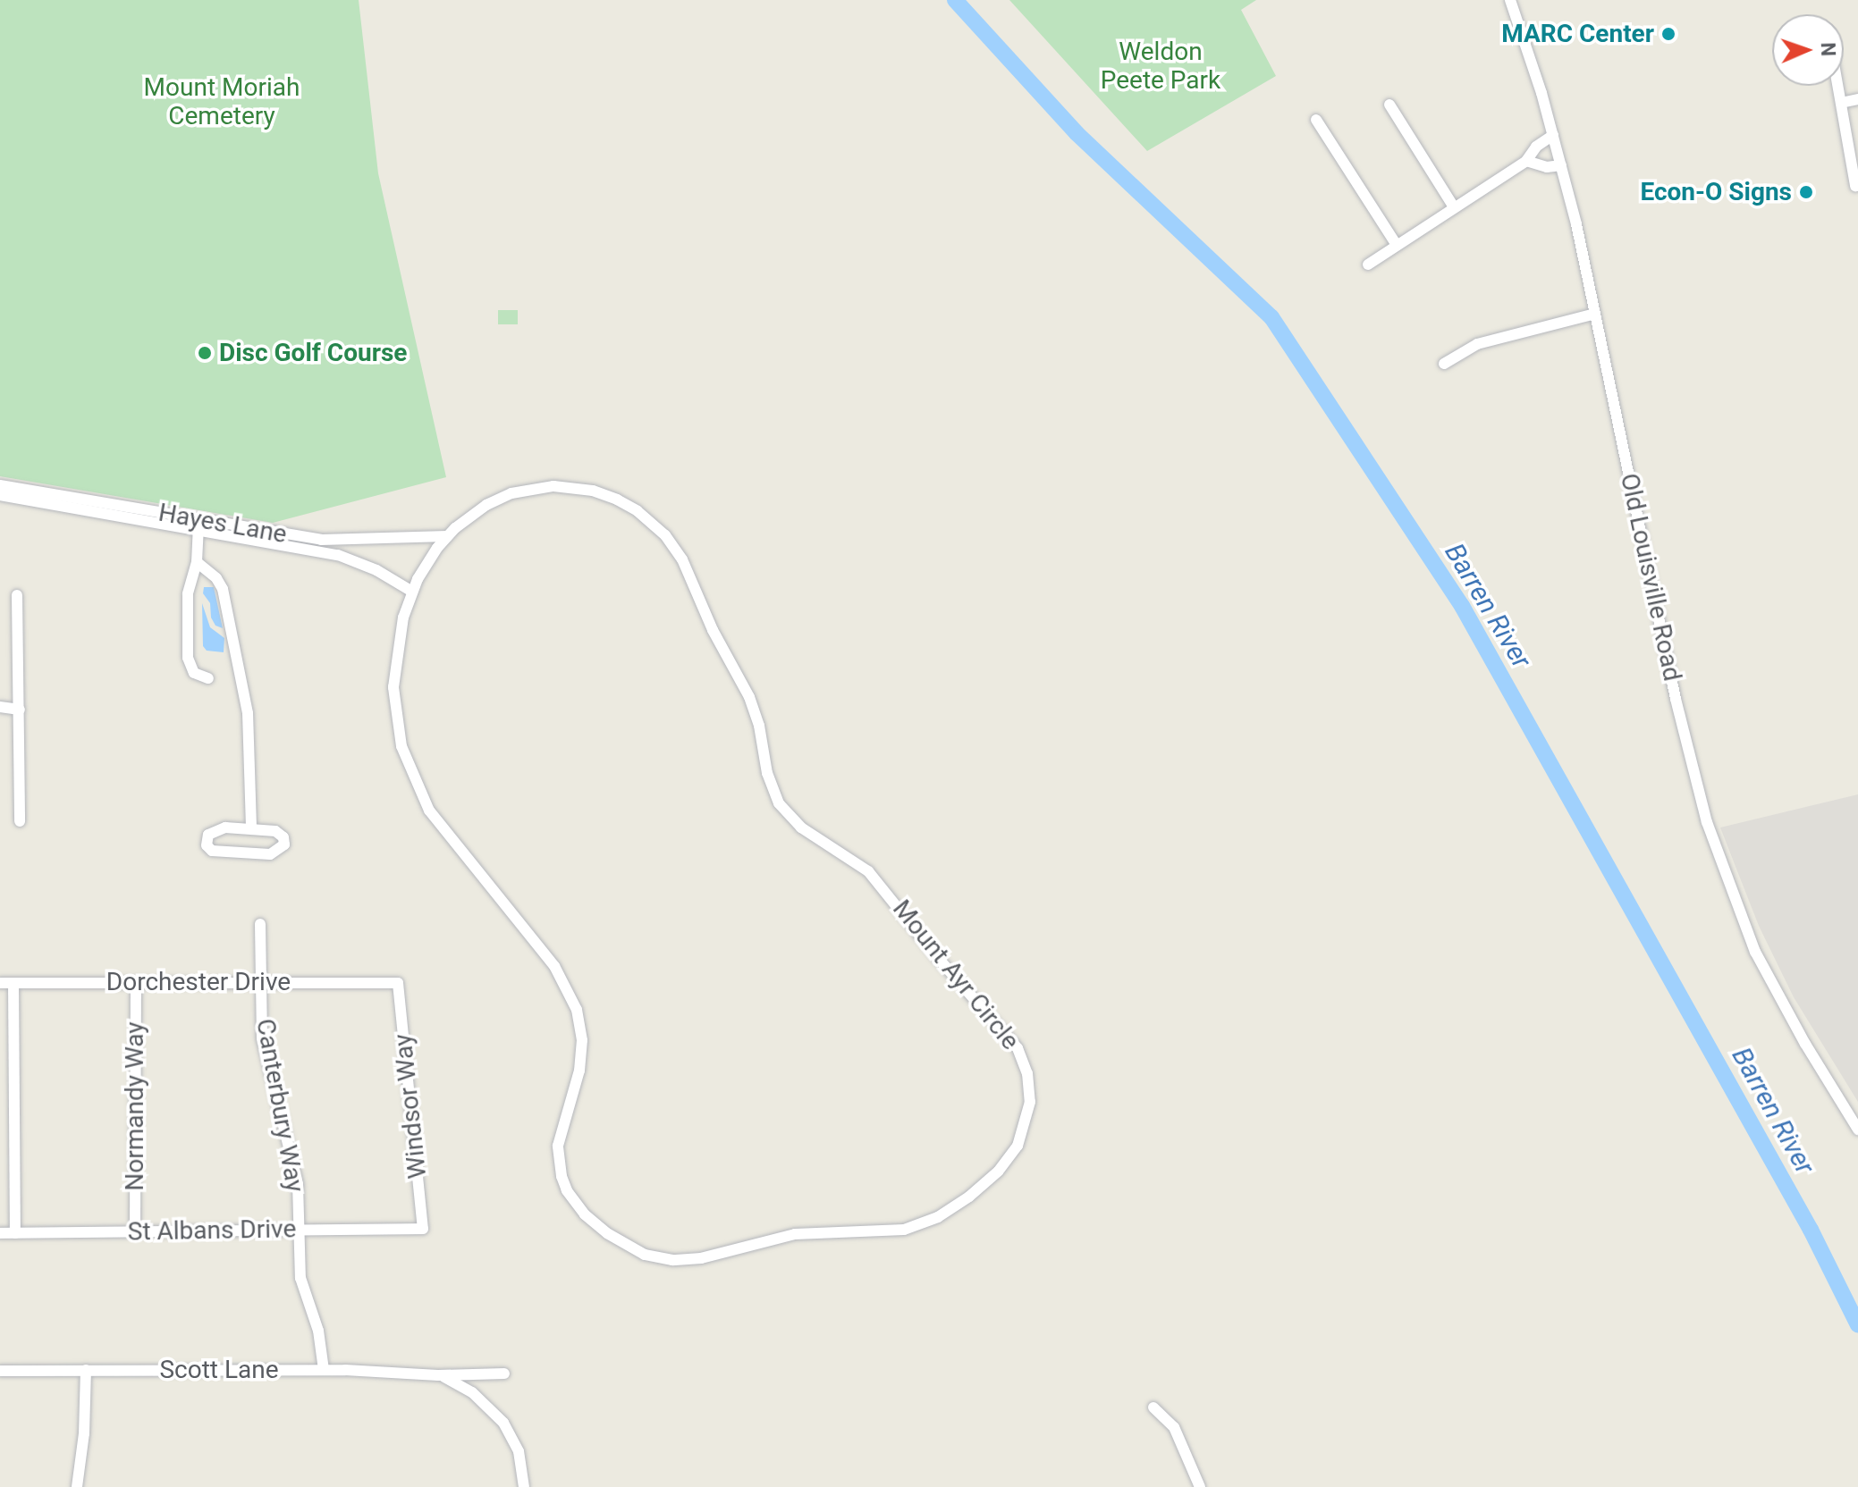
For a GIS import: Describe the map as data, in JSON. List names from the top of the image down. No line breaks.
{"streets":{"street":["Hayes Lane","Old Louisville Road","Mount Ayr Circle","Dorchester Drive","Canterbury Way","Normandy Way","Windsor Way","St Albans Drive","Scott Lane"]},"crossings":[["Hayes Lane","Mount Ayr Circle"],["Dorchester Drive","Canterbury Way"],["Dorchester Drive","Normandy Way"],["Dorchester Drive","Windsor Way"],["Canterbury Way","St Albans Drive"],["Canterbury Way","Scott Lane"],["Normandy Way","St Albans Drive"],["Windsor Way","St Albans Drive"]],"water":["Barren River"],"parks":["Weldon Peete Park","Mount Moriah Cemetery"],"places":["MARC Center","Econ-O Signs","Disc Golf Course"],"north":"right"}
